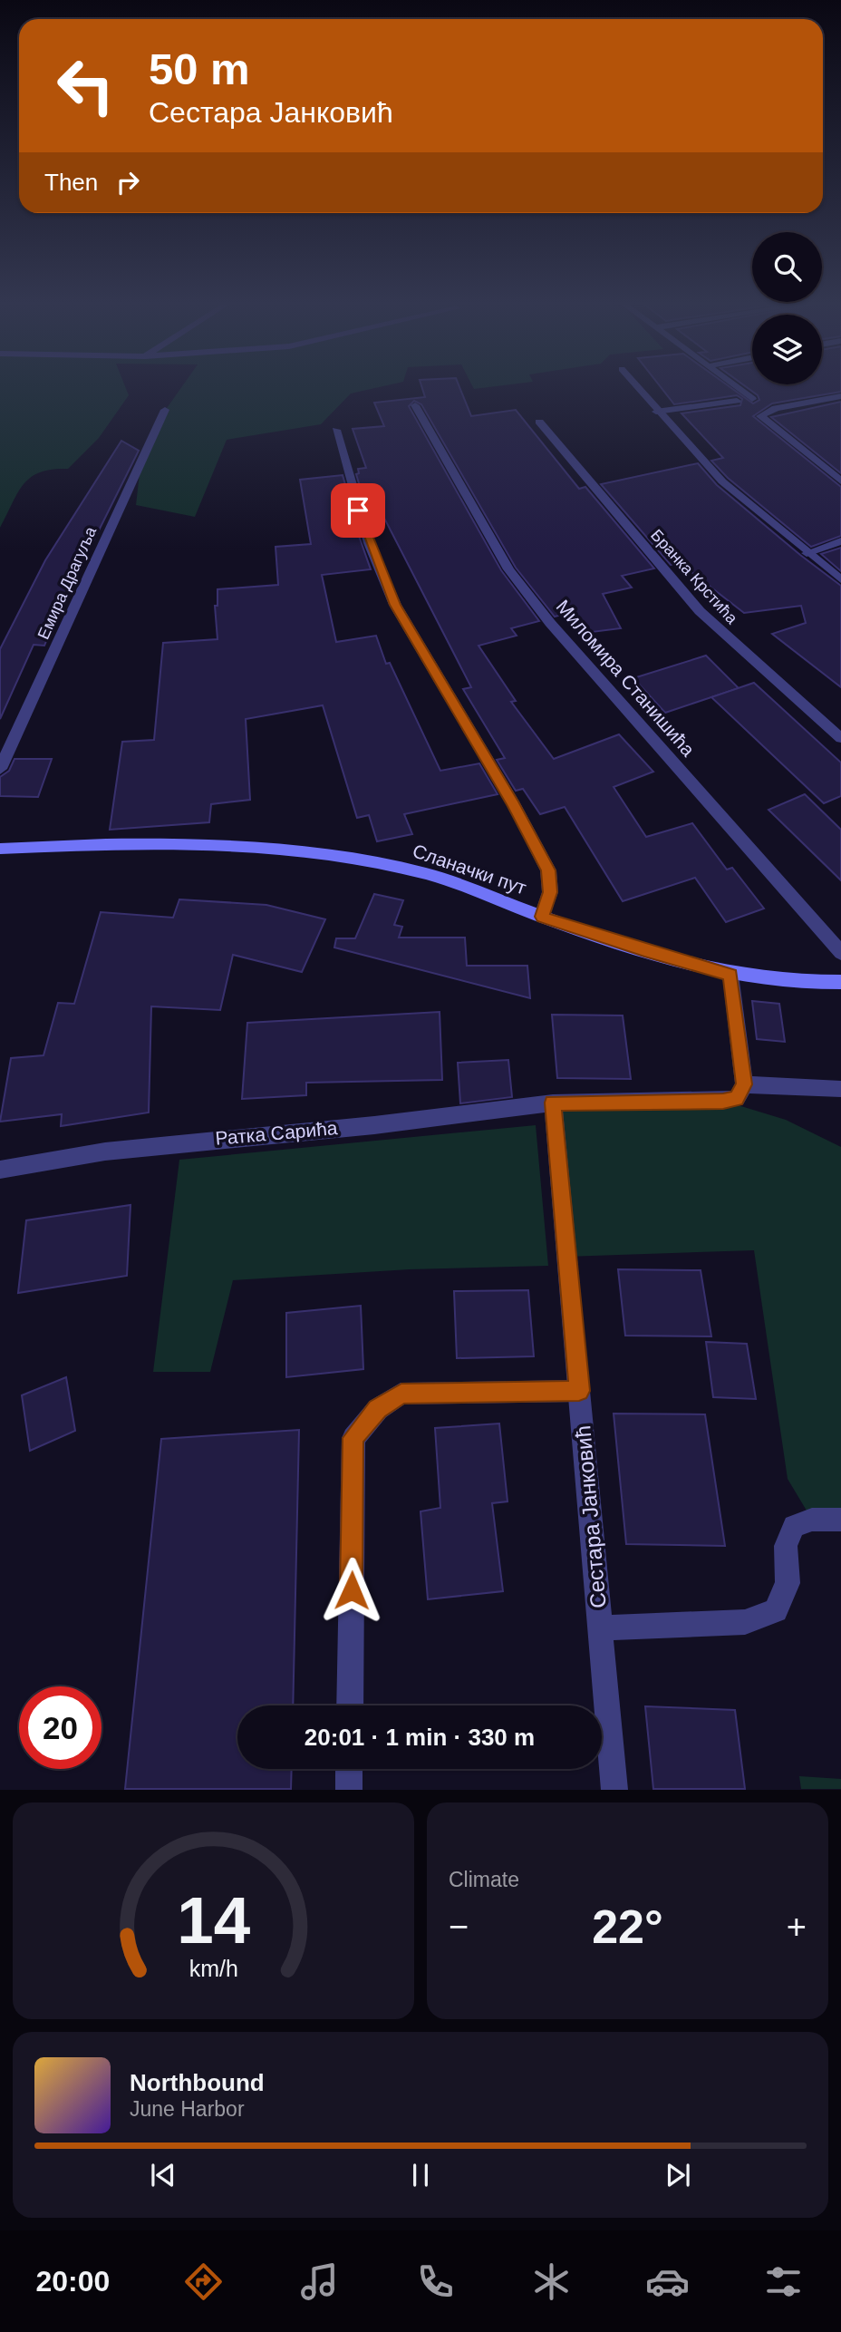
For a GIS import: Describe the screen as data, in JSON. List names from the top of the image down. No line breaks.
{"streets":{"street":["Бранка Крстића","Емира Драгуља","Миломира Станишића","Сланачки пут","Ратка Сарића","Сестара Јанковић"]},"crossings":[["Ратка Сарића","Сестара Јанковић"]],"page":{"turn":["50 m","Сестара Јанковић"],"then":"Then","limit":"20","trip":"20:01 · 1 min · 330 m","tile":"Climate","heat":["−","22°","+"],"song":["Northbound","June Harbor"],"tabs":"20:00","gauge":["14","km/h"]}}
